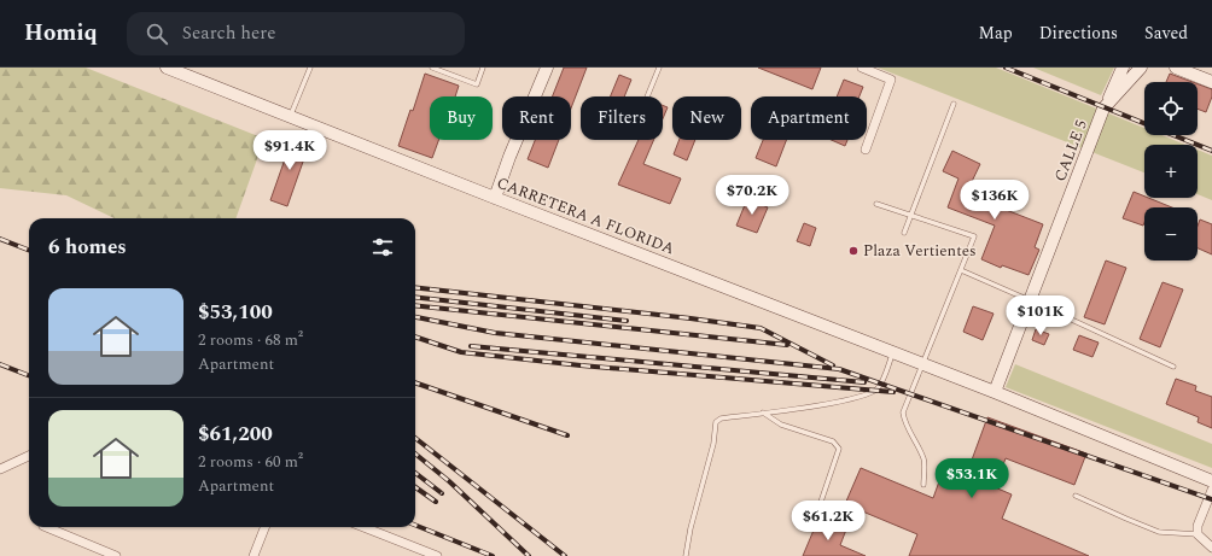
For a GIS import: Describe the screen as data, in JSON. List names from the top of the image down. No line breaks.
{"streets":{"main road":["CALLE 5","CARRETERA A FLORIDA"]},"crossings":[["CALLE 5","CARRETERA A FLORIDA"]],"places":["Plaza Vertientes"],"page":{"header":"Homiq","search":"Search here","nav":["Map","Directions","Saved"],"map_buttons":["+","−"],"chip":["Buy","Rent","Filters","New","Apartment"],"price":["$91.4K","$70.2K","$136K","$101K","$53.1K","$61.2K"],"heading":"6 homes","list":[{"name":"$53,100","note":"2 rooms · 68 m² · Apartment"},{"name":"$61,200","note":"2 rooms · 60 m² · Apartment"}]}}
